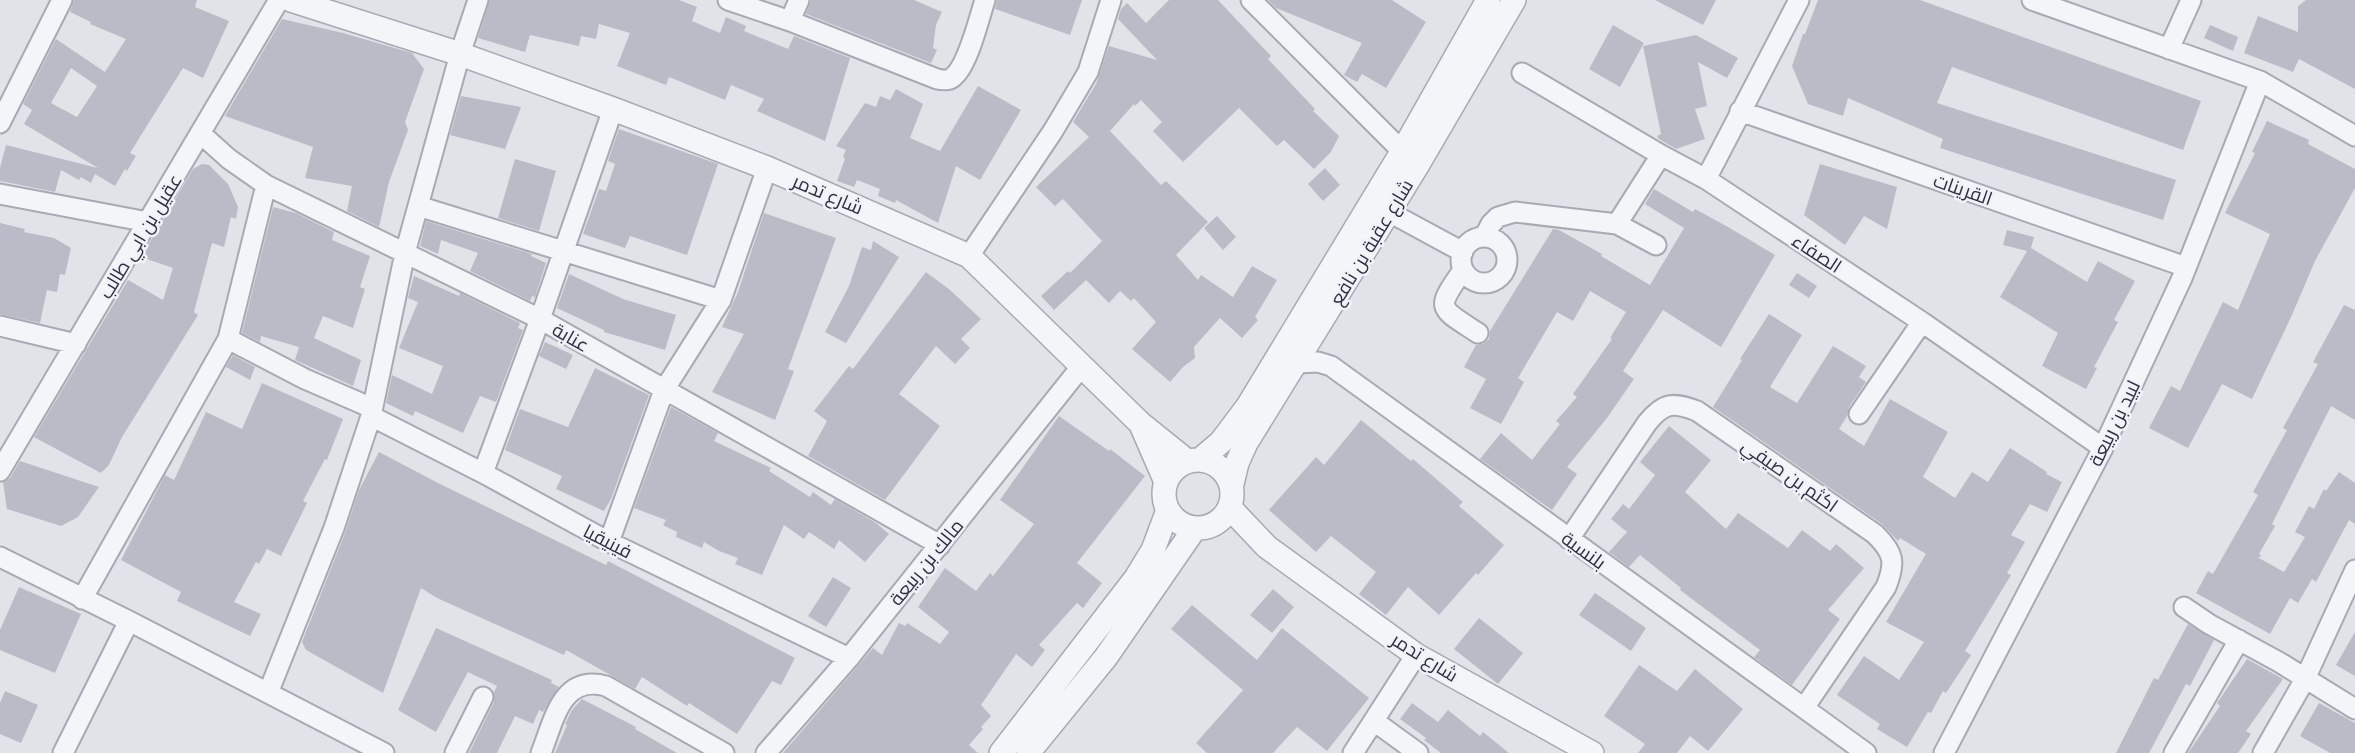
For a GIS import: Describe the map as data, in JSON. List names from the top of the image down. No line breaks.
{"streets":{"street":["القرينات","شارع تدمر","عقيل بن ابي طالب","شارع عقبة بن نافع","الصفاء","عنابة","لبيد بن ربيعة","اكثم بن صيفي","فينيقيا","بلنسية","مالك بن ربيعة"]},"crossings":[["القرينات","لبيد بن ربيعة"],["شارع تدمر","شارع عقبة بن نافع"],["شارع تدمر","مالك بن ربيعة"],["عقيل بن ابي طالب","عنابة"],["شارع عقبة بن نافع","بلنسية"],["الصفاء","لبيد بن ربيعة"],["عنابة","مالك بن ربيعة"],["اكثم بن صيفي","بلنسية"],["فينيقيا","مالك بن ربيعة"]]}
